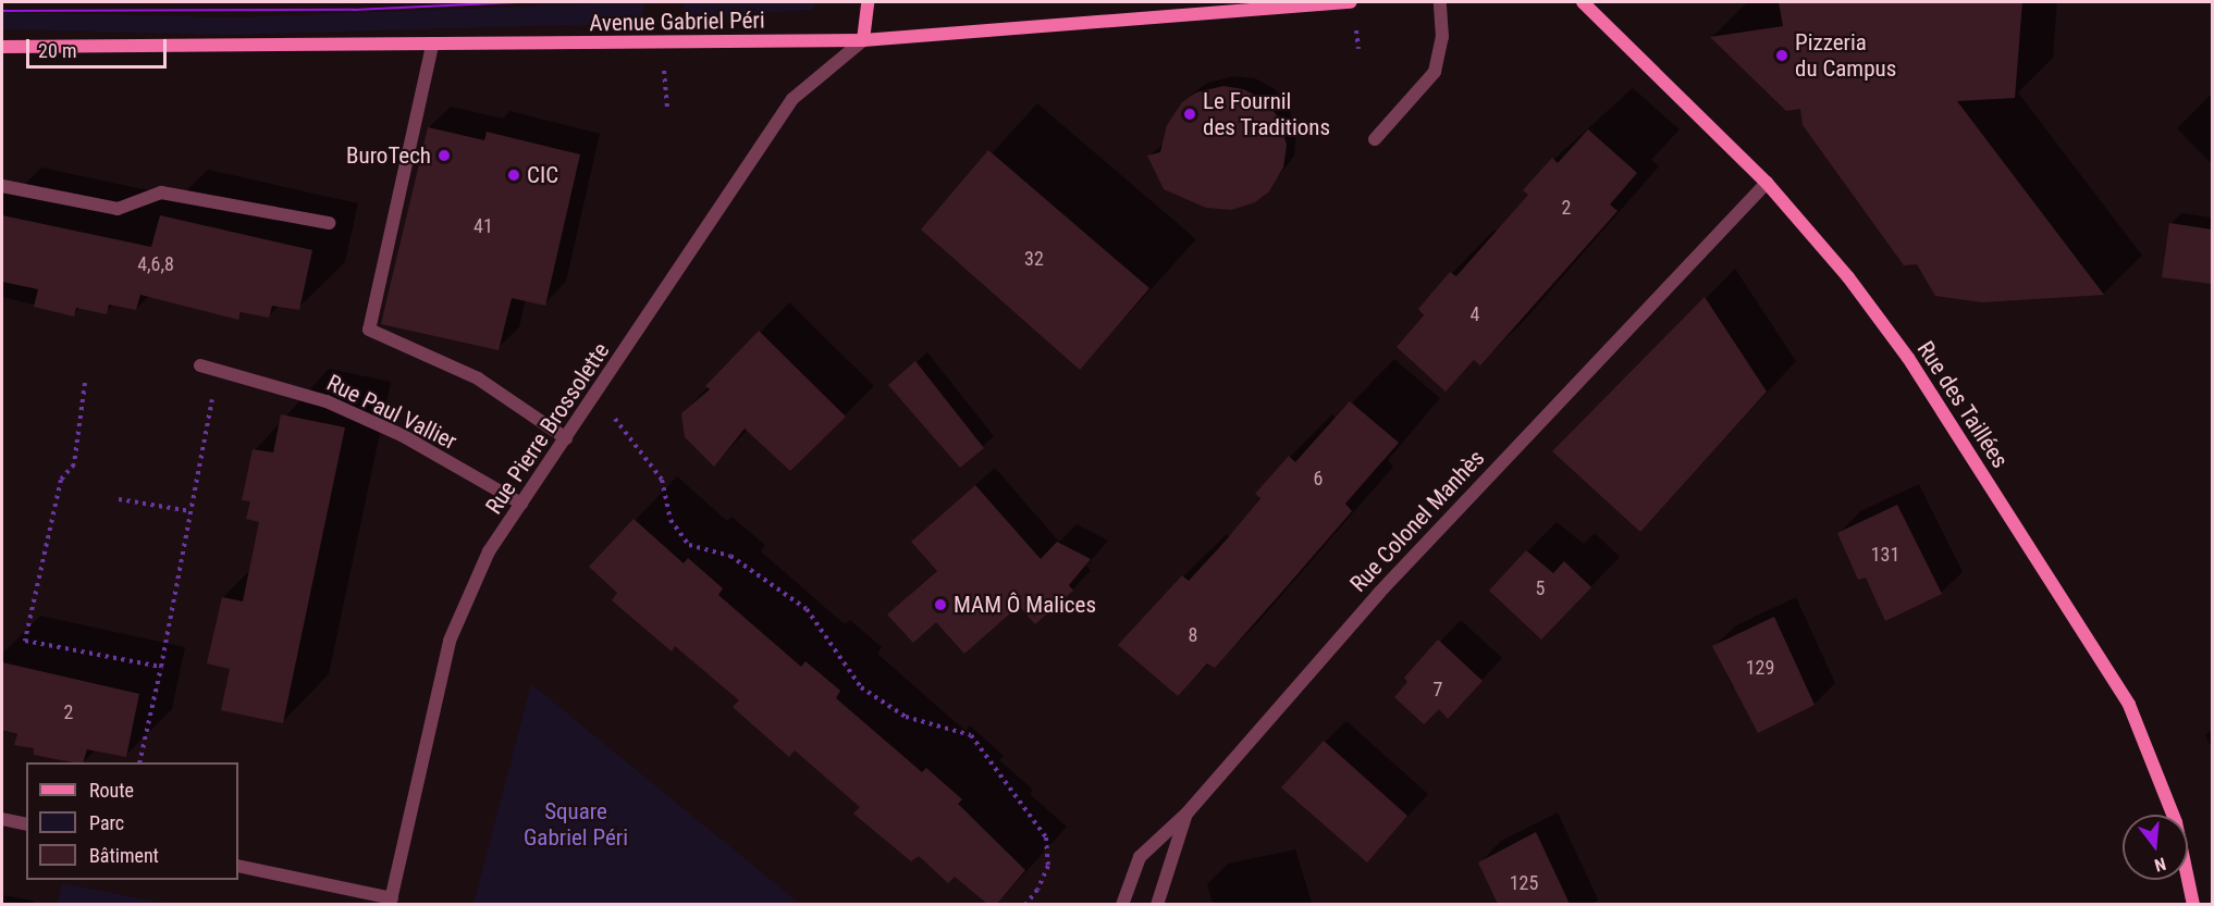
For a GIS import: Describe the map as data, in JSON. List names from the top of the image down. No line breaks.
{"streets":{"main road":["Avenue Gabriel Péri","Rue des Taillées"],"street":["Rue Paul Vallier","Rue Pierre Brossolette","Rue Colonel Manhès"]},"crossings":[["Avenue Gabriel Péri","Rue Pierre Brossolette"],["Rue des Taillées","Rue Colonel Manhès"],["Rue Paul Vallier","Rue Pierre Brossolette"]],"parks":["Square Gabriel Péri"],"places":["Pizzeria du Campus","Le Fournil des Traditions","BuroTech","CIC","MAM Ô Malices"],"house_numbers":["2","41","32","4,6,8","4","6","131","5","8","129","7","2","125"],"legend":["Route","Parc","Bâtiment"],"scale_bar":"20 m","north":"bottom"}
